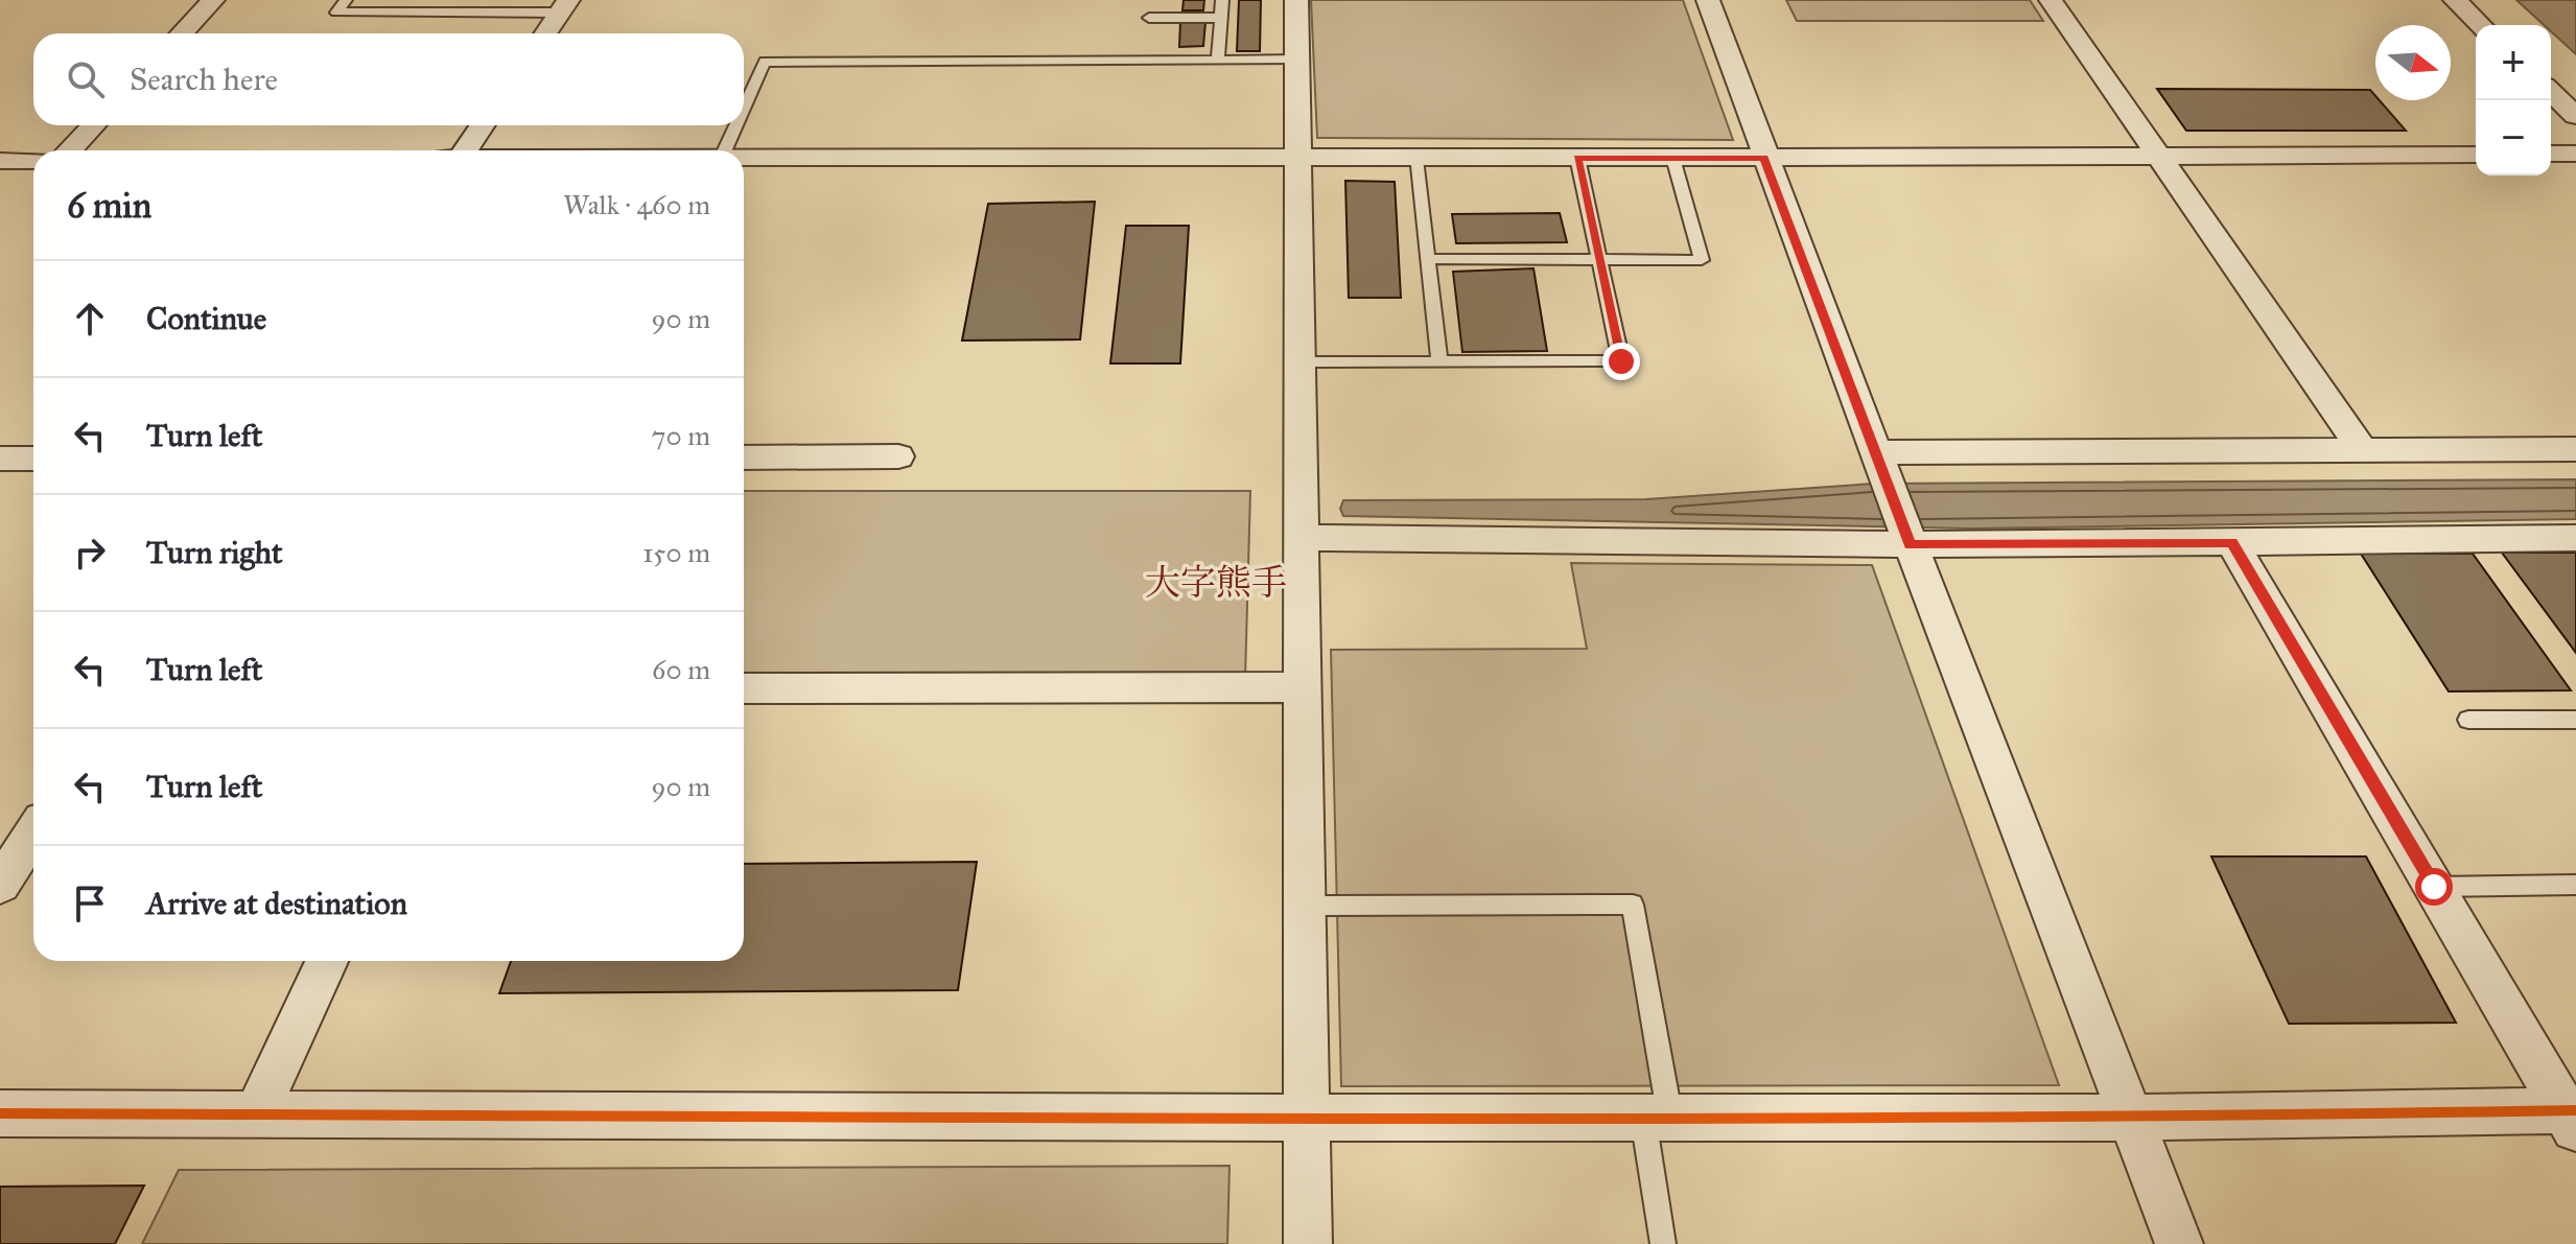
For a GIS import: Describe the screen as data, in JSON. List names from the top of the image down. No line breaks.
{"districts":["大字熊手"],"north":"right","page":{"map_buttons":["+","−"],"search":"Search here","heading":["6 min","Walk · 460 m"],"list":[["Continue","90 m"],["Turn left","70 m"],["Turn right","150 m"],["Turn left","60 m"],["Turn left","90 m"],"Arrive at destination"]}}
